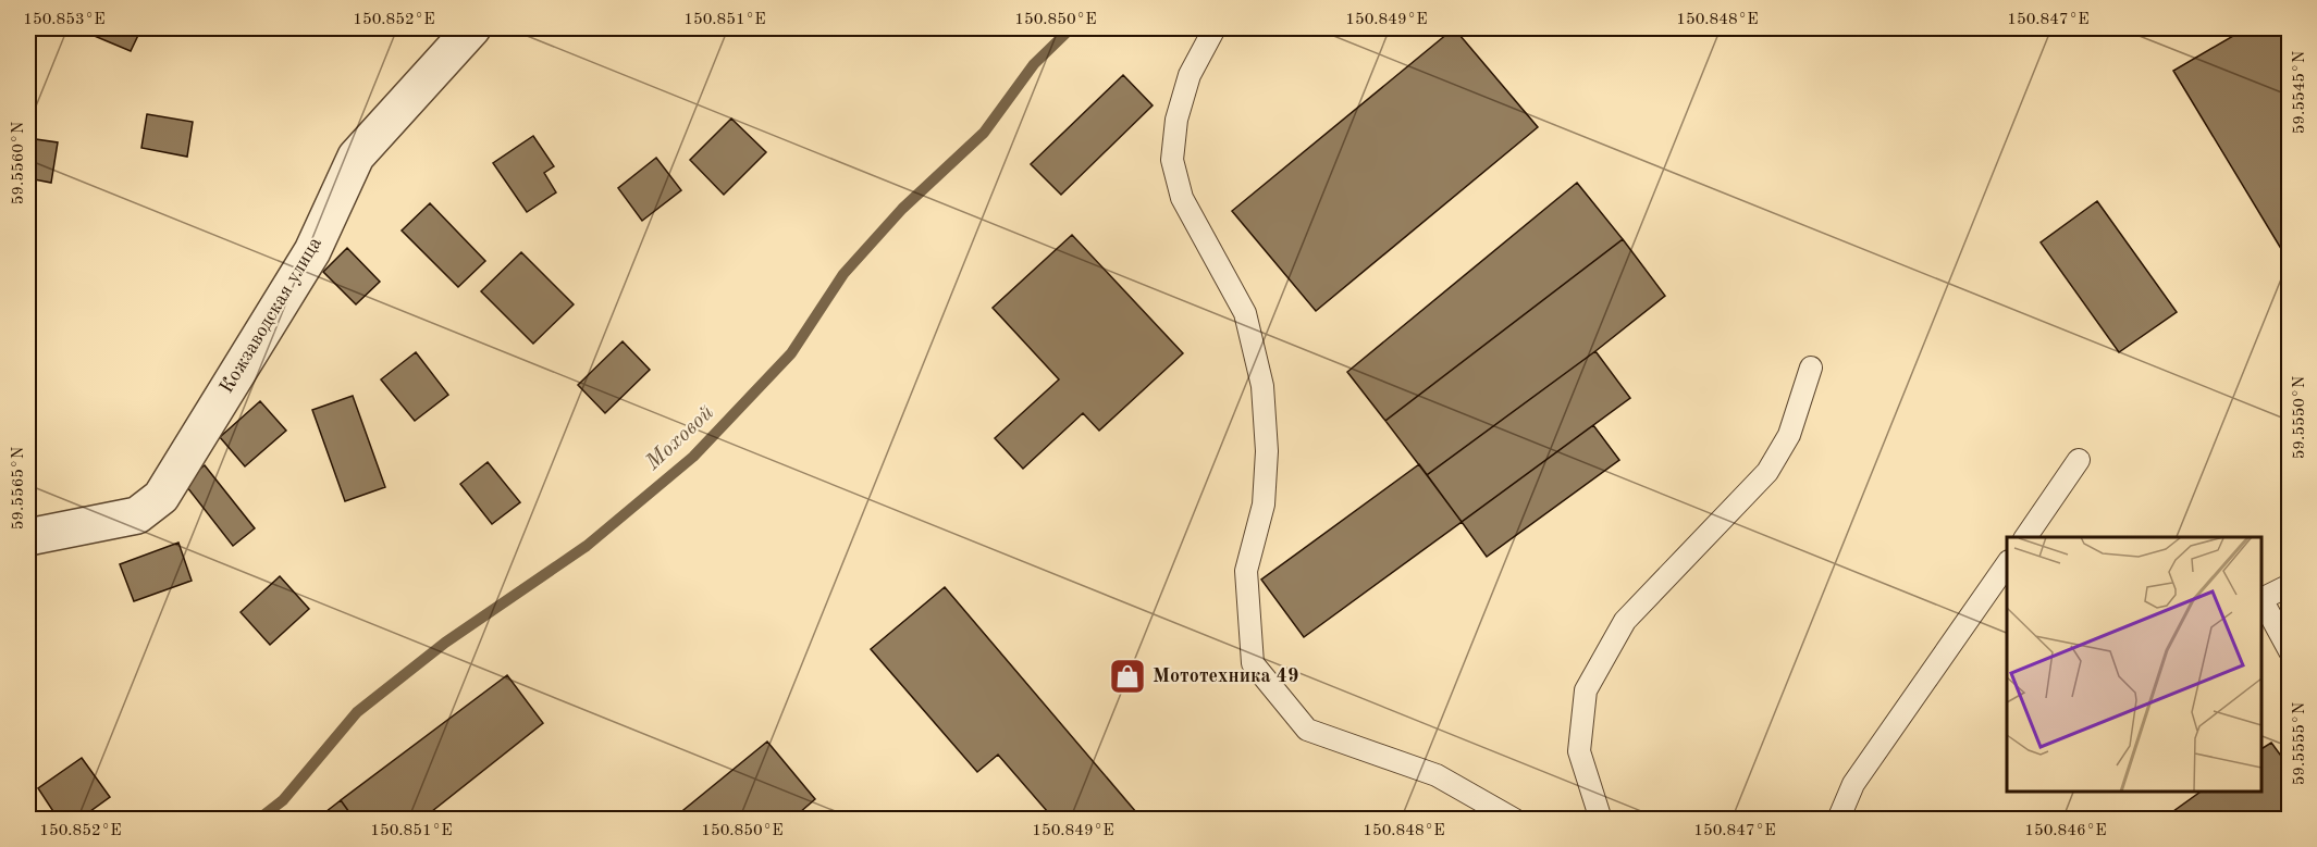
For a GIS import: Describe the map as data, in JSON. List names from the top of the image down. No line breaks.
{"streets":{"street":["Кожзаводская улица"]},"water":["Моховой"],"places":{"shop":["Мототехника 49"]},"coordinates":["150.853°E","150.852°E","150.851°E","150.850°E","150.849°E","150.848°E","150.847°E","59.5545°N","59.5560°N","59.5550°N","59.5565°N","59.5555°N","150.846°E"]}
